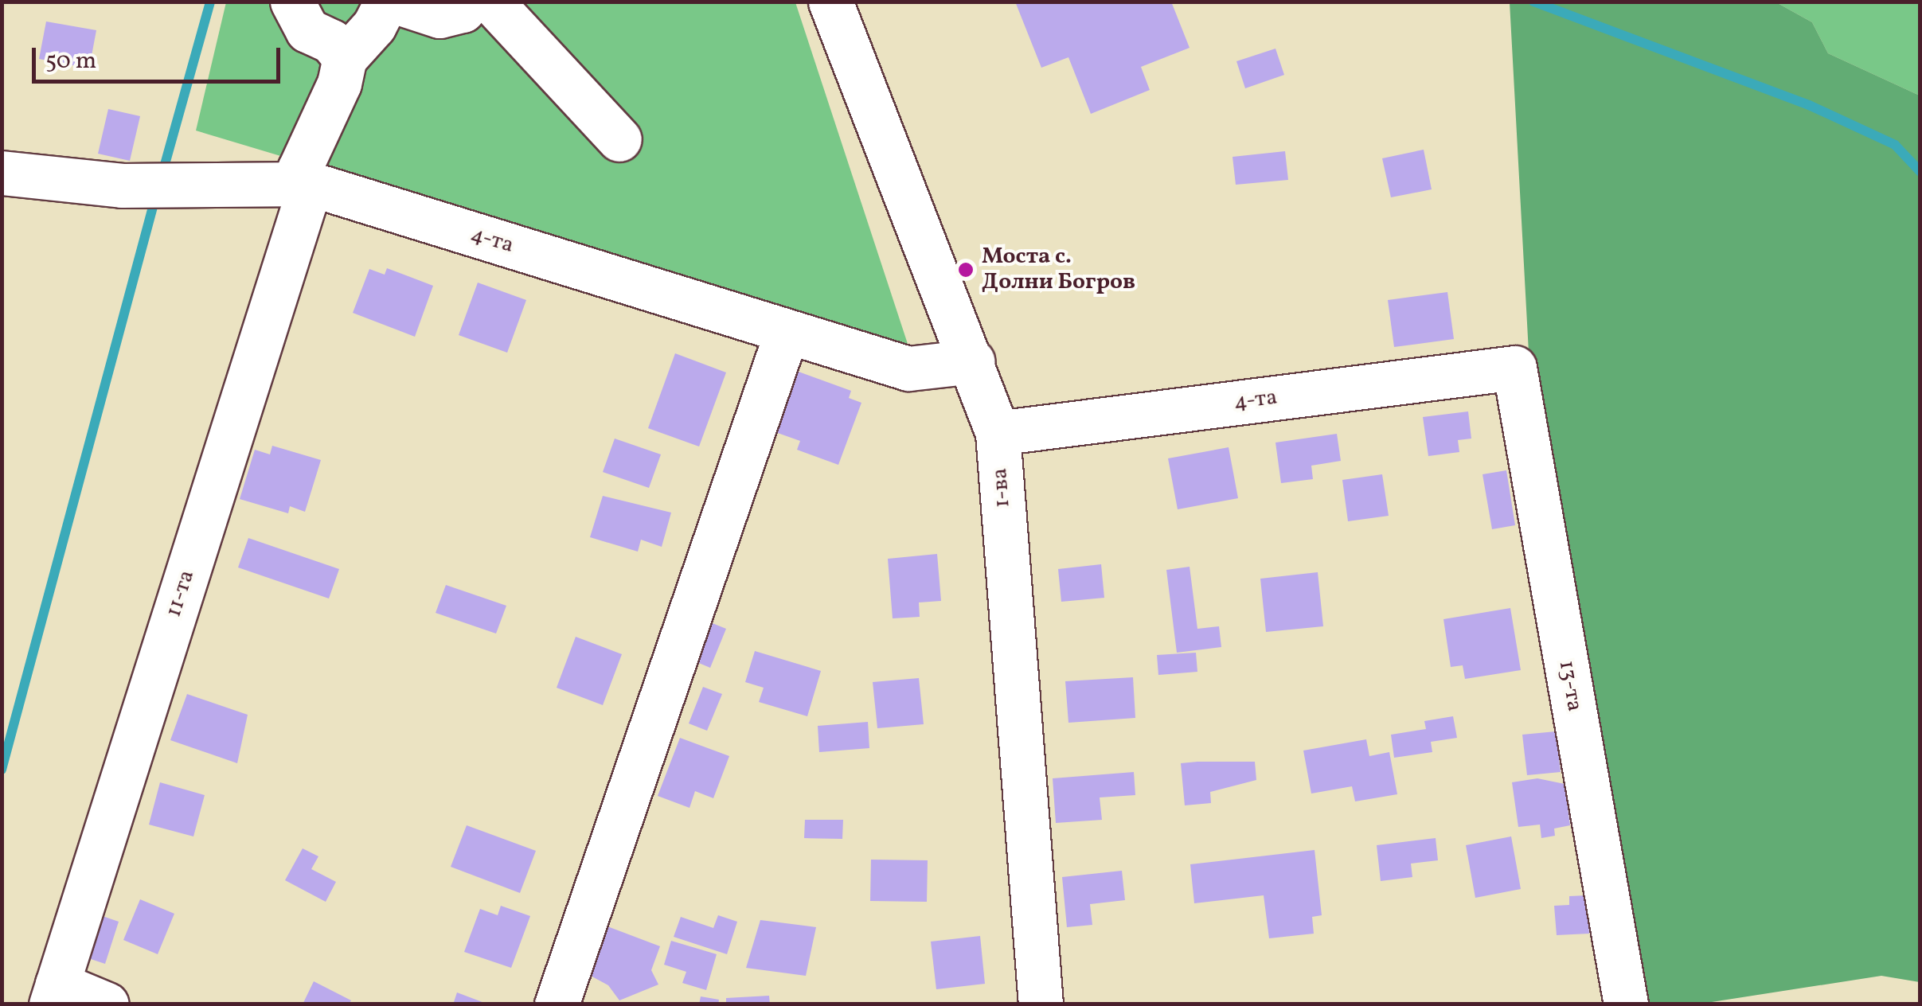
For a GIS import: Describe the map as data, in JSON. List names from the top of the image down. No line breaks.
{"streets":{"street":["4-та","1-ва","11-та","13-та"]},"crossings":[["4-та","1-ва"],["4-та","11-та"],["4-та","13-та"]],"places":["Моста с. Долни Богров"],"scale_bar":"50 m"}
